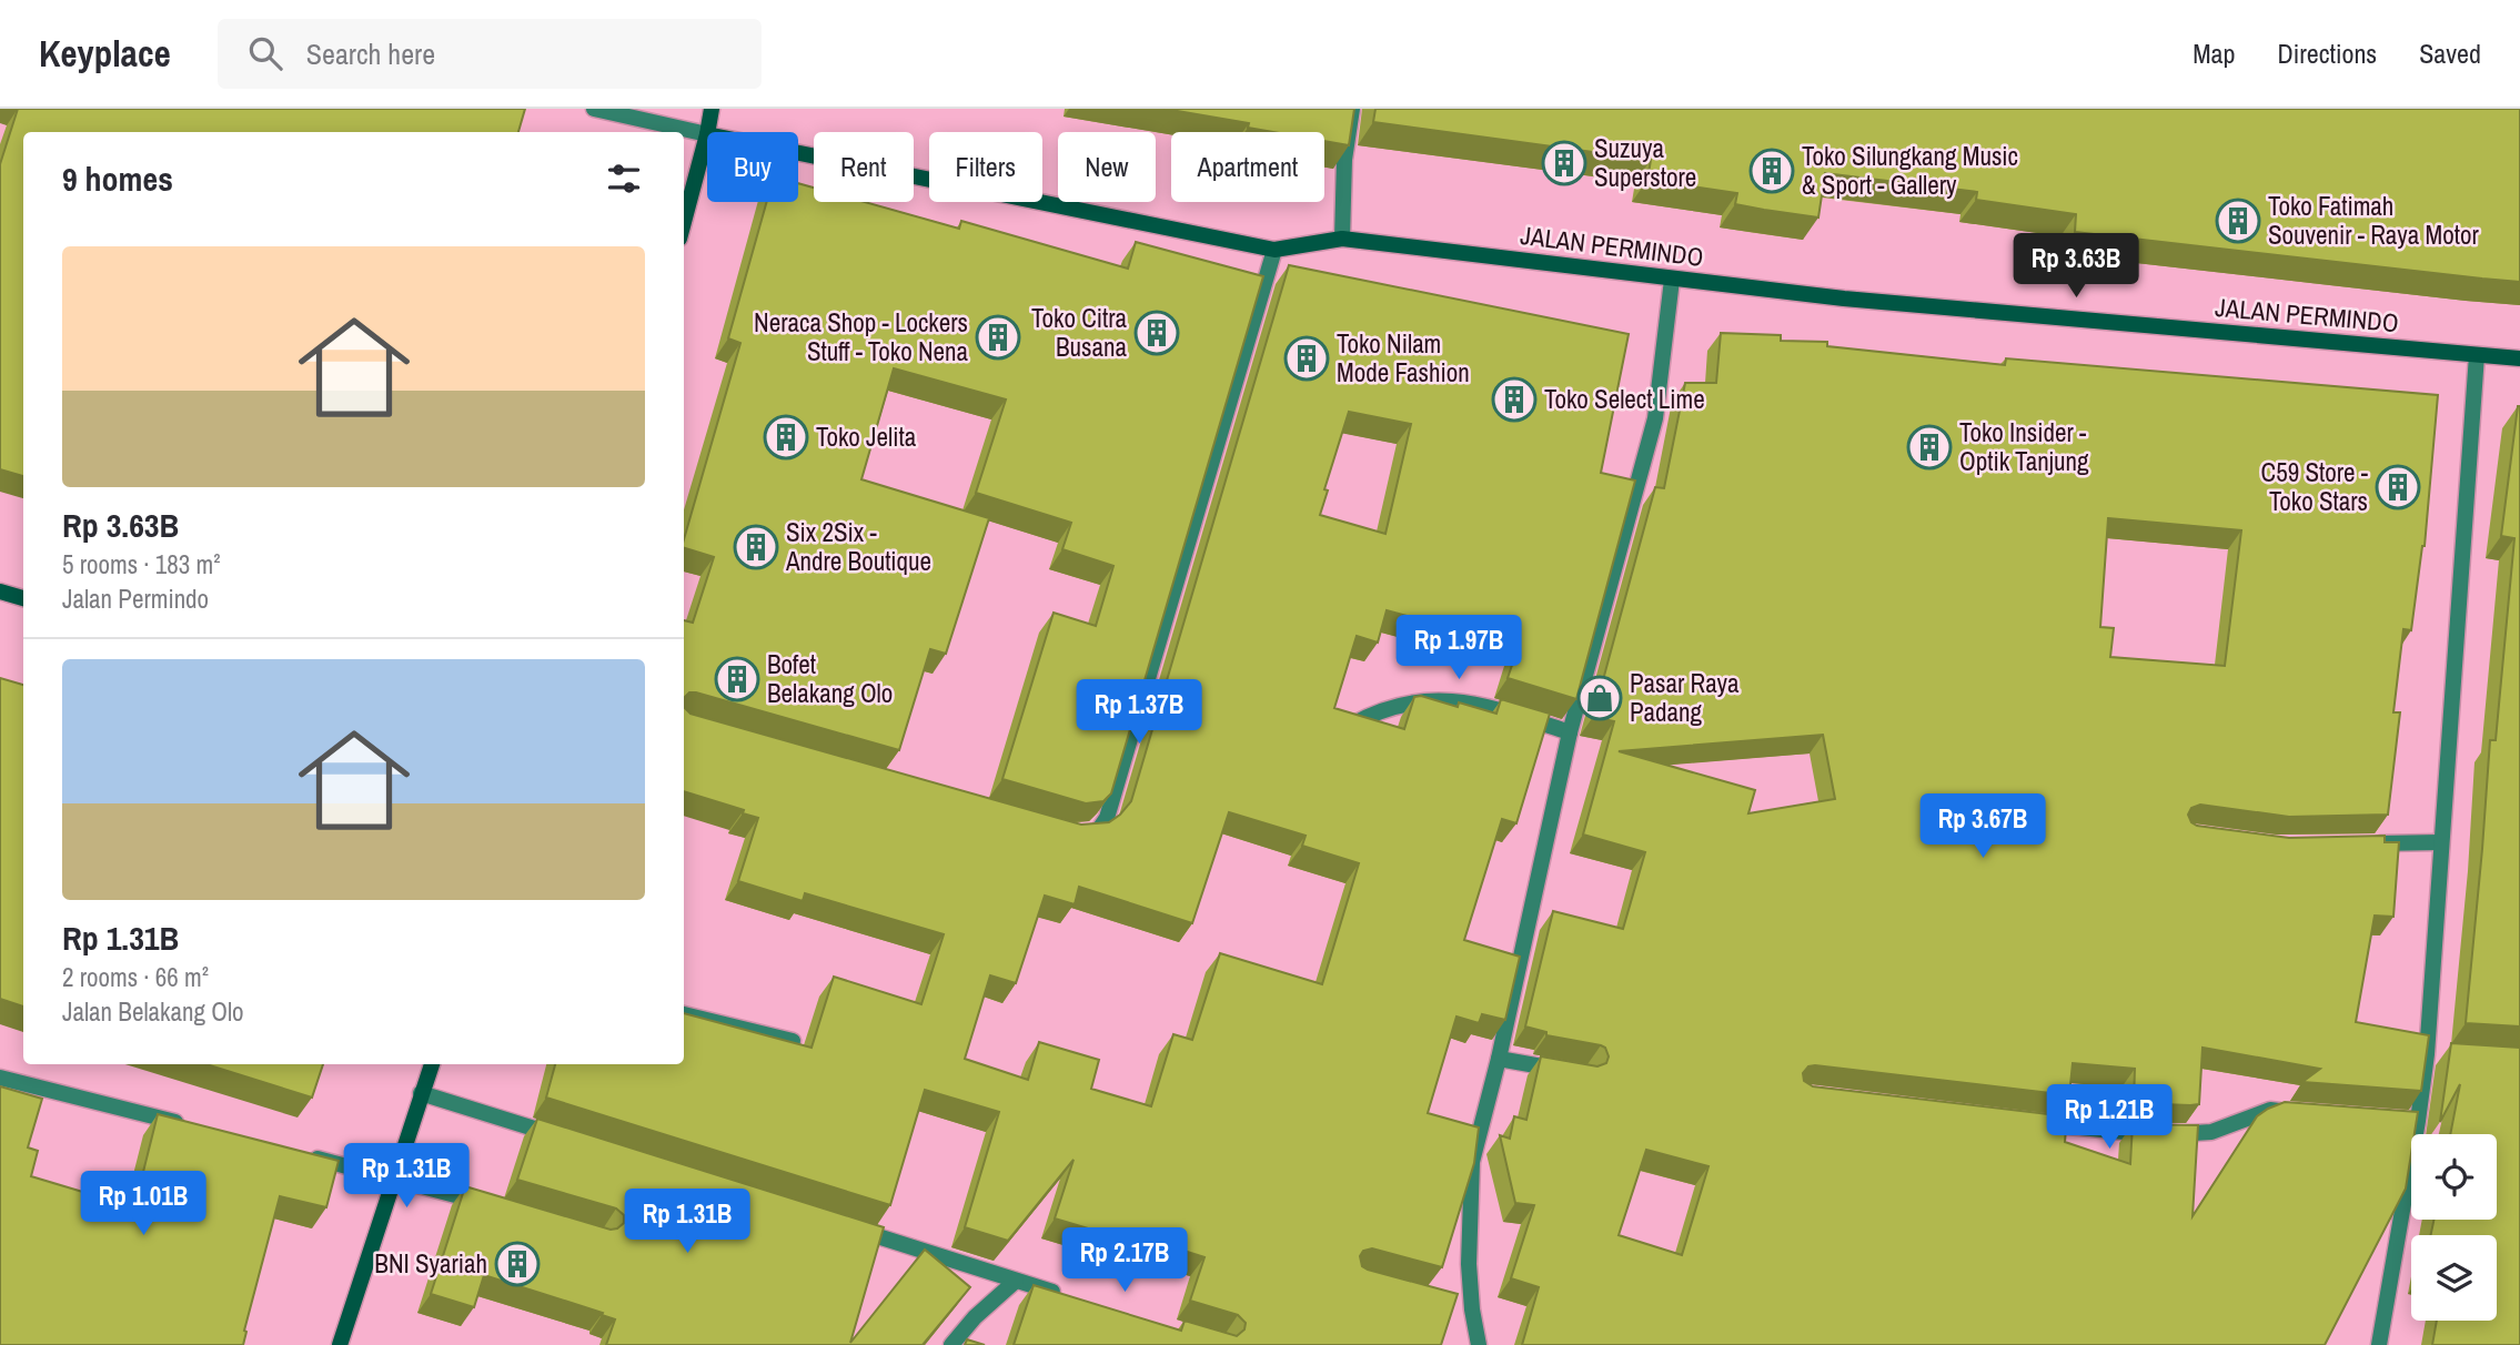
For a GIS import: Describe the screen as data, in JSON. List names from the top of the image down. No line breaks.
{"streets":{"main road":["JALAN PERMINDO"]},"places":{"building":["Suzuya Superstore","Toko Silungkang Music & Sport - Gallery","Toko Fatimah Souvenir - Raya Motor","Toko Citra Busana","Neraca Shop - Lockers Stuff - Toko Nena","Toko Nilam Mode Fashion","Toko Select Lime","Toko Jelita","Toko Insider - Optik Tanjung","C59 Store - Toko Stars","Six 2Six - Andre Boutique","Bofet Belakang Olo","BNI Syariah"],"shop":["Pasar Raya Padang"]},"page":{"header":"Keyplace","search":"Search here","nav":["Map","Directions","Saved"],"chip":["Buy","Rent","Filters","New","Apartment"],"heading":"9 homes","list":[{"name":"Rp 3.63B","note":"5 rooms · 183 m² · Jalan Permindo"},{"name":"Rp 1.31B","note":"2 rooms · 66 m² · Jalan Belakang Olo"}],"price":["Rp 3.63B","Rp 1.97B","Rp 1.37B","Rp 3.67B","Rp 1.21B","Rp 1.31B","Rp 1.01B","Rp 1.31B","Rp 2.17B"]}}
